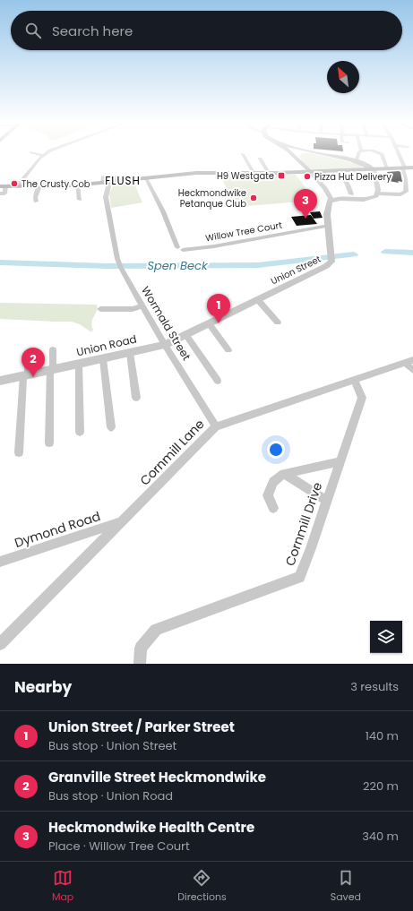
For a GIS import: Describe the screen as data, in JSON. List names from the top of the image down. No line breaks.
{"streets":{"street":["Willow Tree Court","Union Street","Wormald Street","Union Road","Cornmill Lane","Cornmill Drive","Dymond Road"]},"crossings":[["Willow Tree Court","Union Street"],["Union Street","Wormald Street"],["Union Street","Union Road"],["Wormald Street","Union Road"],["Wormald Street","Cornmill Lane"],["Cornmill Lane","Cornmill Drive"],["Cornmill Lane","Dymond Road"]],"districts":["FLUSH"],"water":["Spen Beck"],"places":{"transit":["H9 Westgate"],"other":["Pizza Hut Delivery","The Crusty Cob","Heckmondwike Petanque Club"]},"north":"top left","page":{"search":"Search here","pins":["3","1","2"],"heading":["Nearby","3 results"],"list":[{"mark":"1","name":"Union Street / Parker Street","note":"Bus stop · Union Street","value":"140 m"},{"mark":"2","name":"Granville Street Heckmondwike","note":"Bus stop · Union Road","value":"220 m"},{"mark":"3","name":"Heckmondwike Health Centre","note":"Place · Willow Tree Court","value":"340 m"}],"nav":["Map","Directions","Saved"]}}
